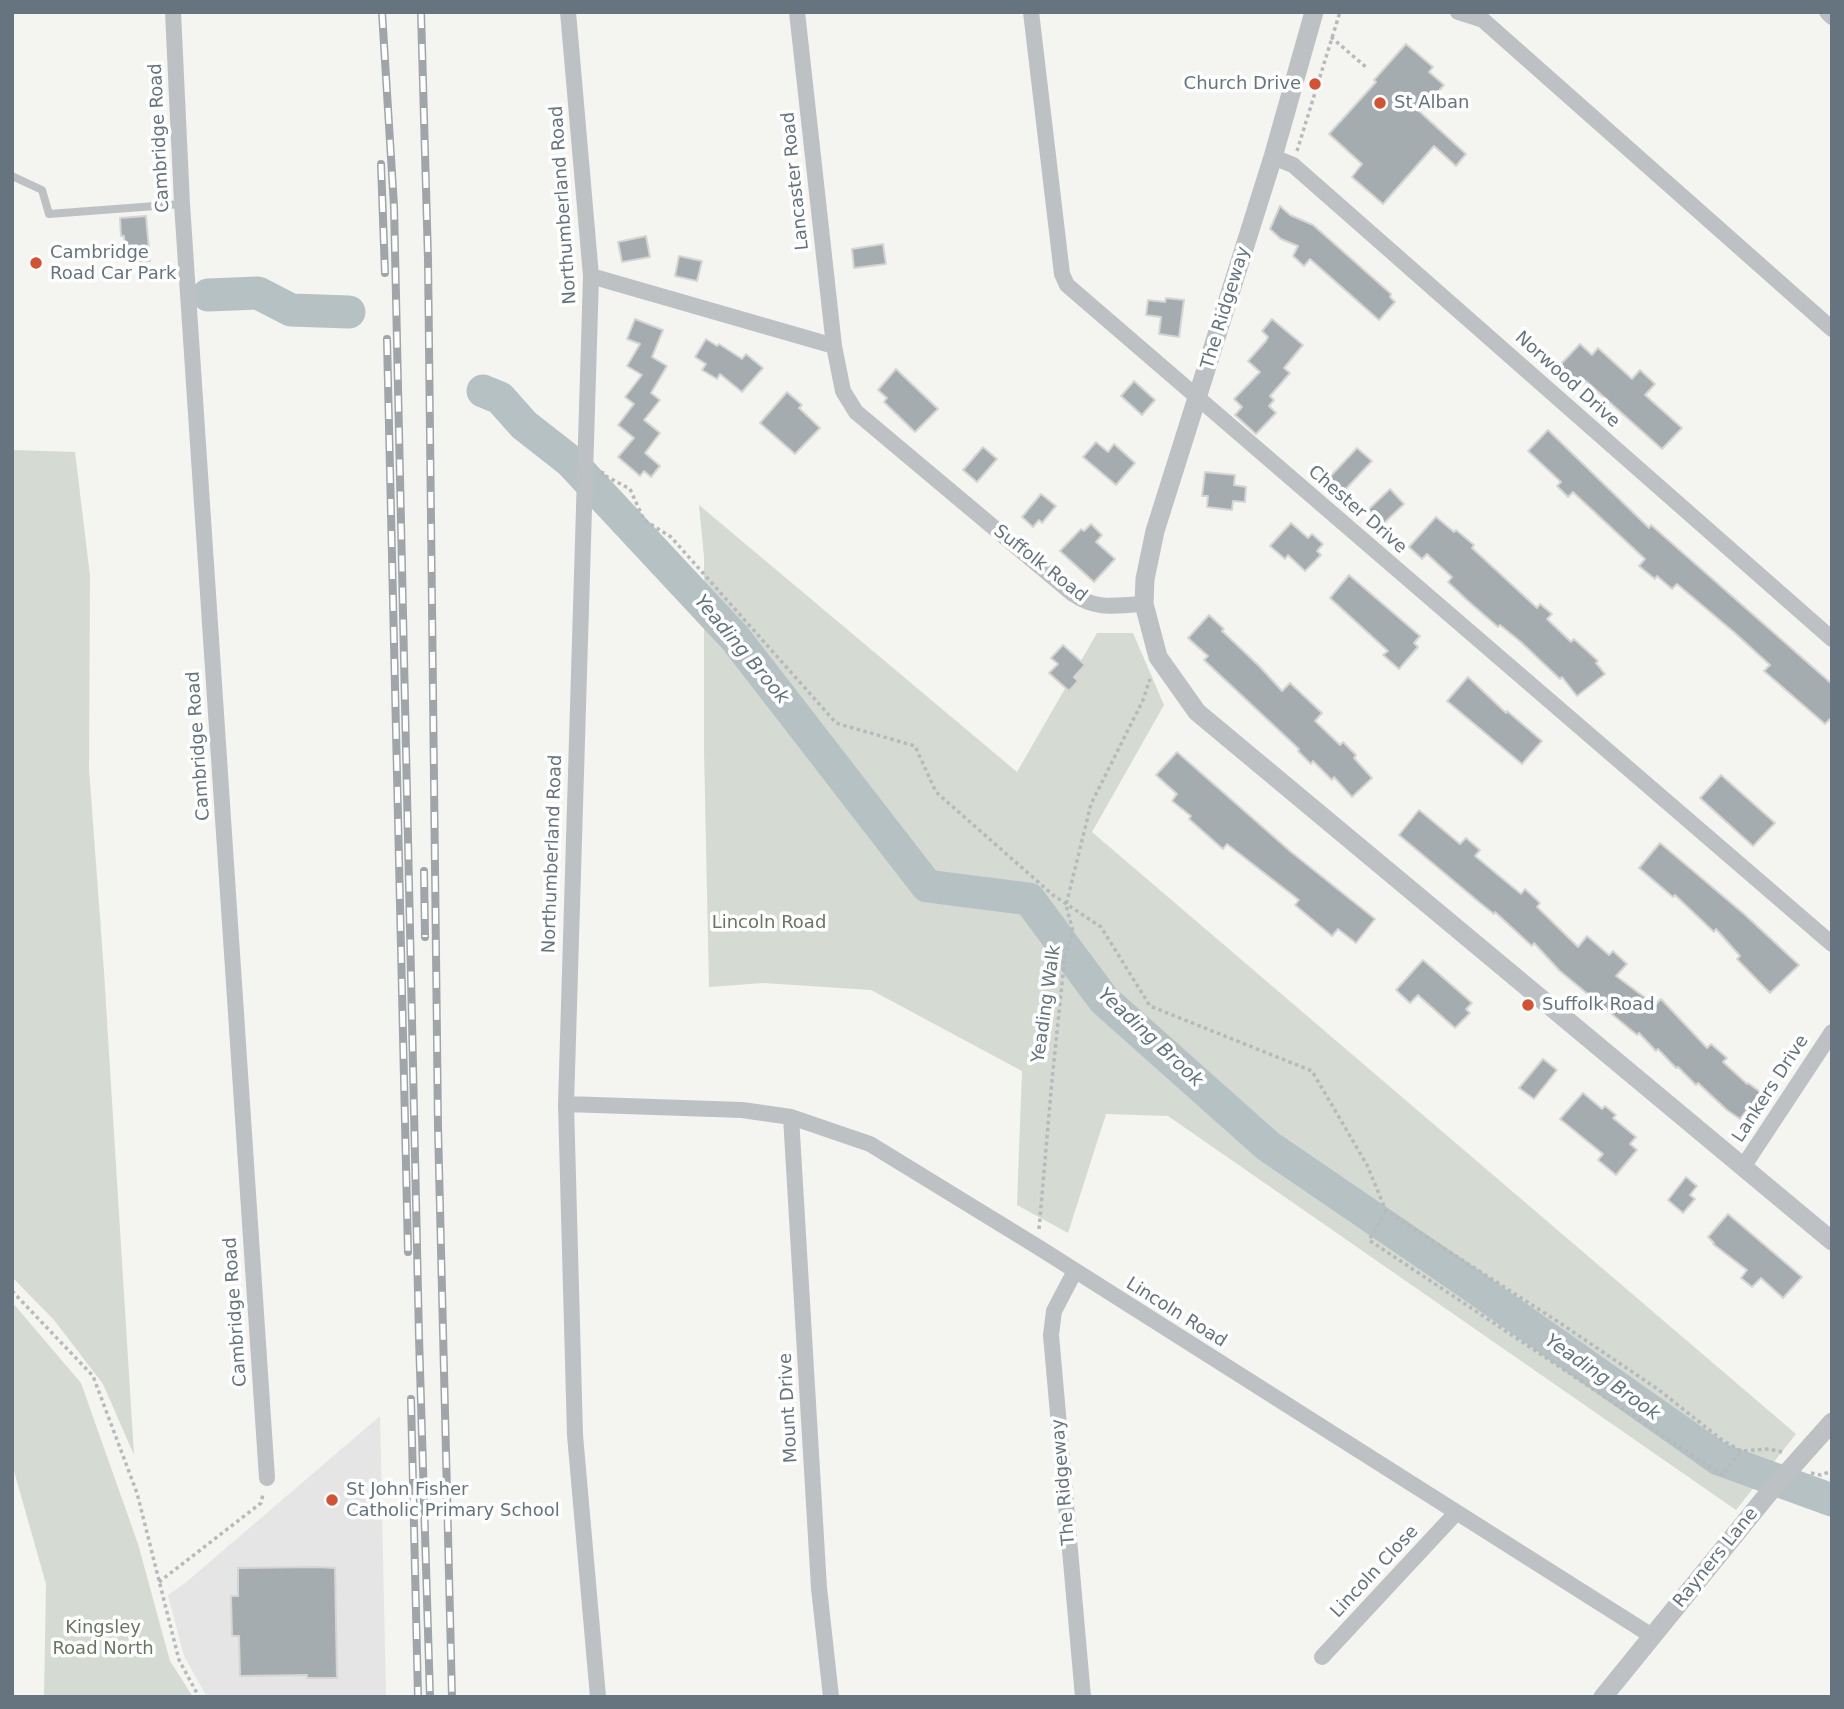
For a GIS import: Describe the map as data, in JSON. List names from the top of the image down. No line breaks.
{"streets":{"street":["Cambridge Road","Lancaster Road","Northumberland Road","The Ridgeway","Norwood Drive","Chester Drive","Suffolk Road","Lankers Drive","Lincoln Road","Mount Drive","Rayners Lane","Lincoln Close"],"path":["Yeading Walk"]},"crossings":[["Lancaster Road","Suffolk Road"],["Northumberland Road","Lincoln Road"],["The Ridgeway","Norwood Drive"],["The Ridgeway","Chester Drive"],["The Ridgeway","Suffolk Road"],["The Ridgeway","Lincoln Road"],["Yeading Walk","Lincoln Road"],["Lincoln Road","Mount Drive"],["Lincoln Road","Rayners Lane"],["Lincoln Road","Lincoln Close"]],"water":["Yeading Brook"],"parks":["Lincoln Road","Kingsley Road North"],"places":["Church Drive","St Alban","Cambridge Road Car Park","Suffolk Road","St John Fisher Catholic Primary School"]}
